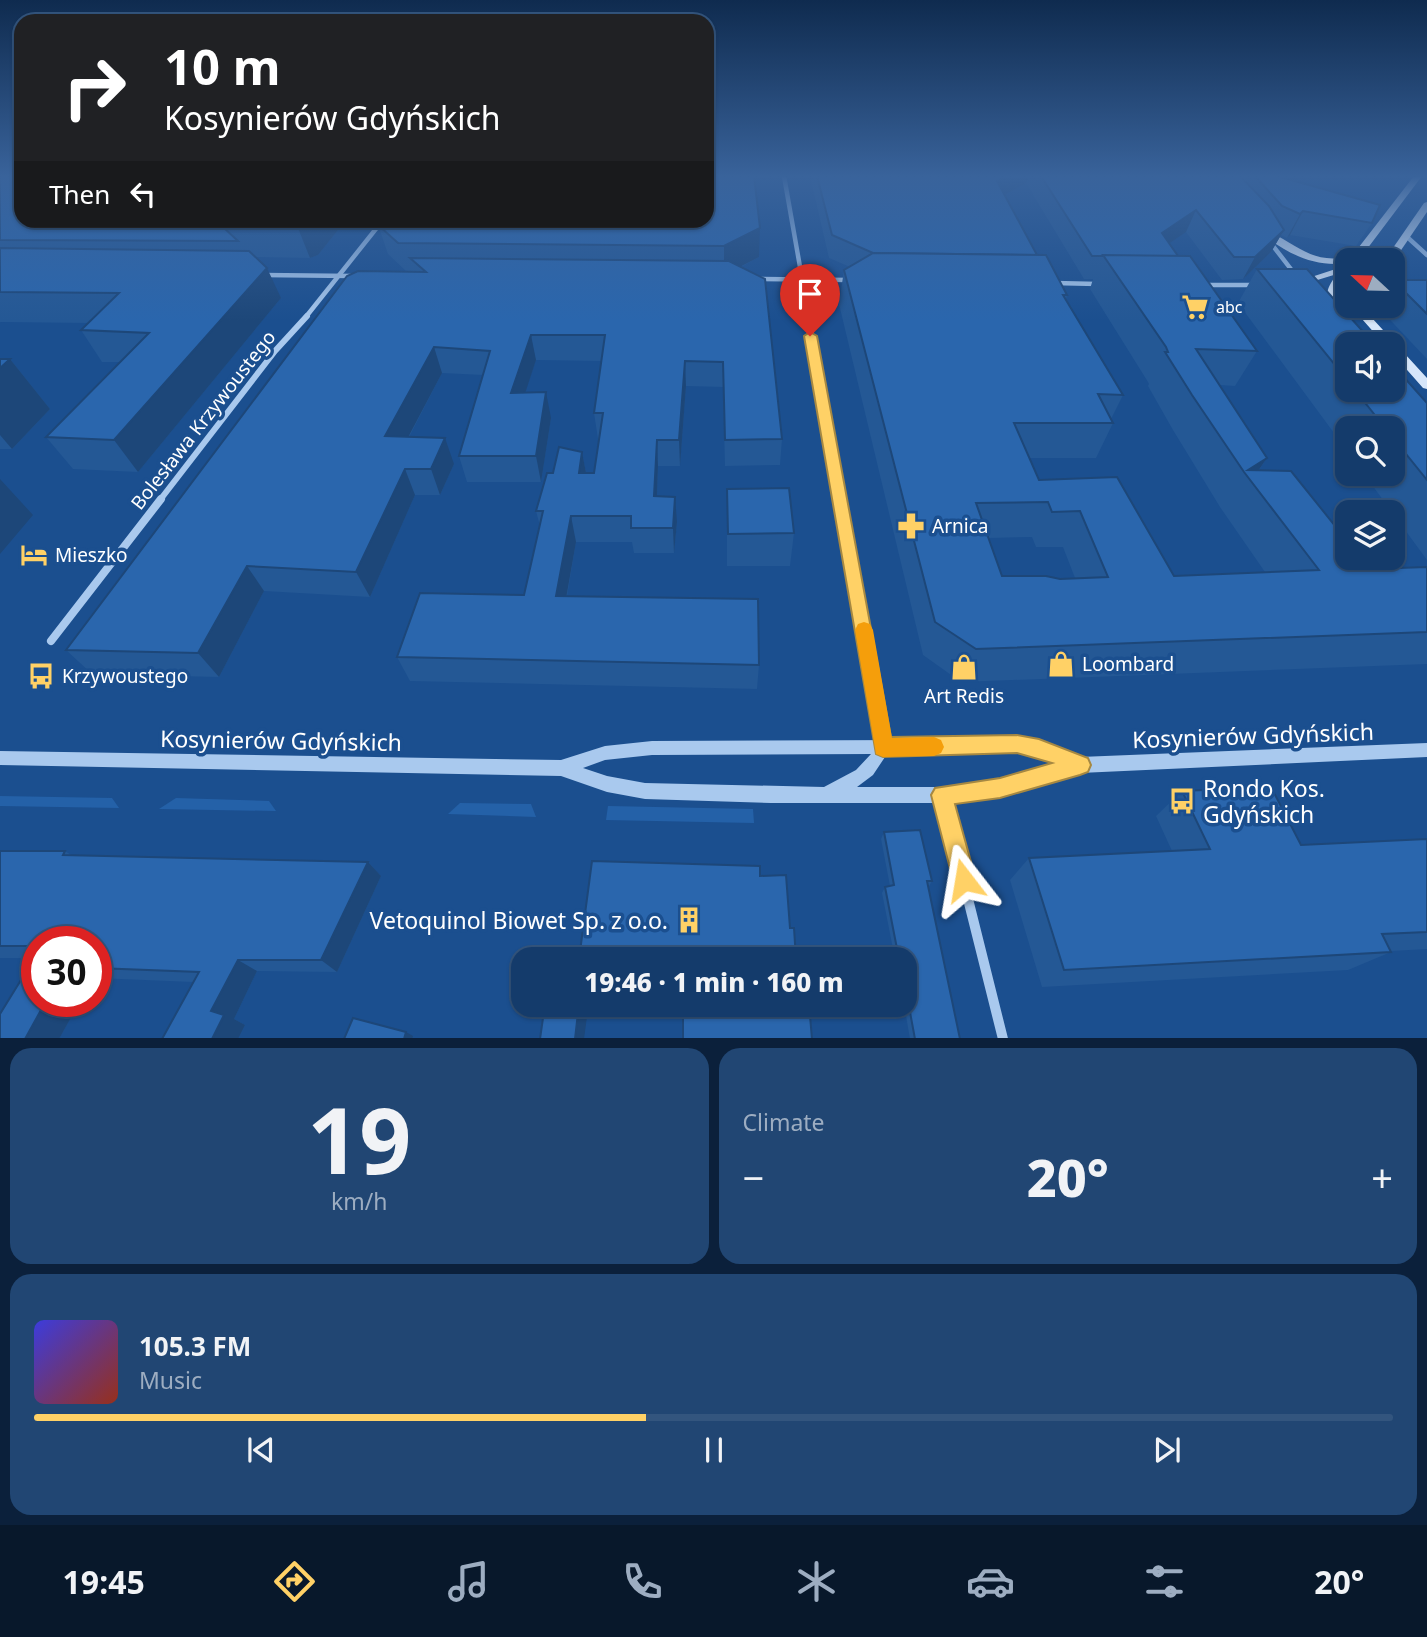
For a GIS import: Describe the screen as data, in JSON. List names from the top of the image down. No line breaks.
{"streets":{"street":["Bolesława Krzywoustego","Kosynierów Gdyńskich"]},"places":{"supermarket":["abc"],"pharmacy":["Arnica"],"hotel":["Mieszko"],"shop":["Loombard","Art Redis"],"bus stop":["Krzywoustego","Rondo Kos. Gdyńskich"],"building":["Vetoquinol Biowet Sp. z o.o."]},"north":"left","page":{"turn":["10 m","Kosynierów Gdyńskich"],"then":"Then","limit":"30","trip":"19:46 · 1 min · 160 m","tile":[["19","km/h"],"Climate"],"heat":["−","20°","+"],"song":["105.3 FM","Music"],"tabs":["19:45","20°"]}}
